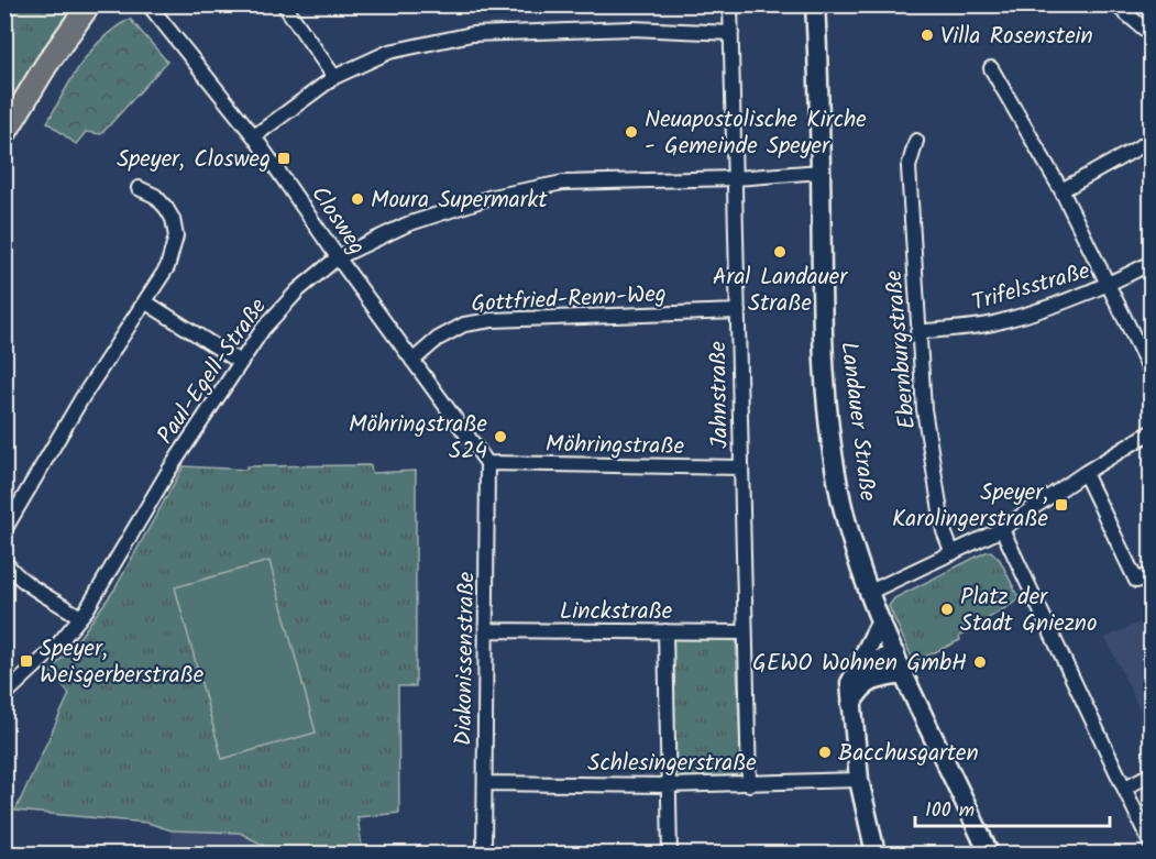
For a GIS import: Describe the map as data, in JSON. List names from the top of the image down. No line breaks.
{"streets":{"main road":["Landauer Straße"],"street":["Closweg","Trifelsstraße","Gottfried-Renn-Weg","Ebernburgstraße","Paul-Egell-Straße","Jahnstraße","Möhringstraße","Linckstraße","Diakonissenstraße","Schlesingerstraße"]},"crossings":[["Closweg","Gottfried-Renn-Weg"],["Closweg","Paul-Egell-Straße"],["Closweg","Möhringstraße"],["Closweg","Diakonissenstraße"],["Trifelsstraße","Ebernburgstraße"],["Gottfried-Renn-Weg","Jahnstraße"],["Paul-Egell-Straße","Jahnstraße"],["Paul-Egell-Straße","Landauer Straße"],["Jahnstraße","Möhringstraße"],["Jahnstraße","Linckstraße"],["Jahnstraße","Schlesingerstraße"],["Möhringstraße","Diakonissenstraße"],["Linckstraße","Diakonissenstraße"],["Diakonissenstraße","Schlesingerstraße"]],"places":{"other":["Villa Rosenstein","Neuapostolische Kirche - Gemeinde Speyer","Moura Supermarkt","Aral Landauer Straße","Möhringstraße S24","Platz der Stadt Gniezno","GEWO Wohnen GmbH","Bacchusgarten"],"transit":["Speyer, Closweg","Speyer, Karolingerstraße","Speyer, Weisgerberstraße"]},"scale_bar":"100 m"}
